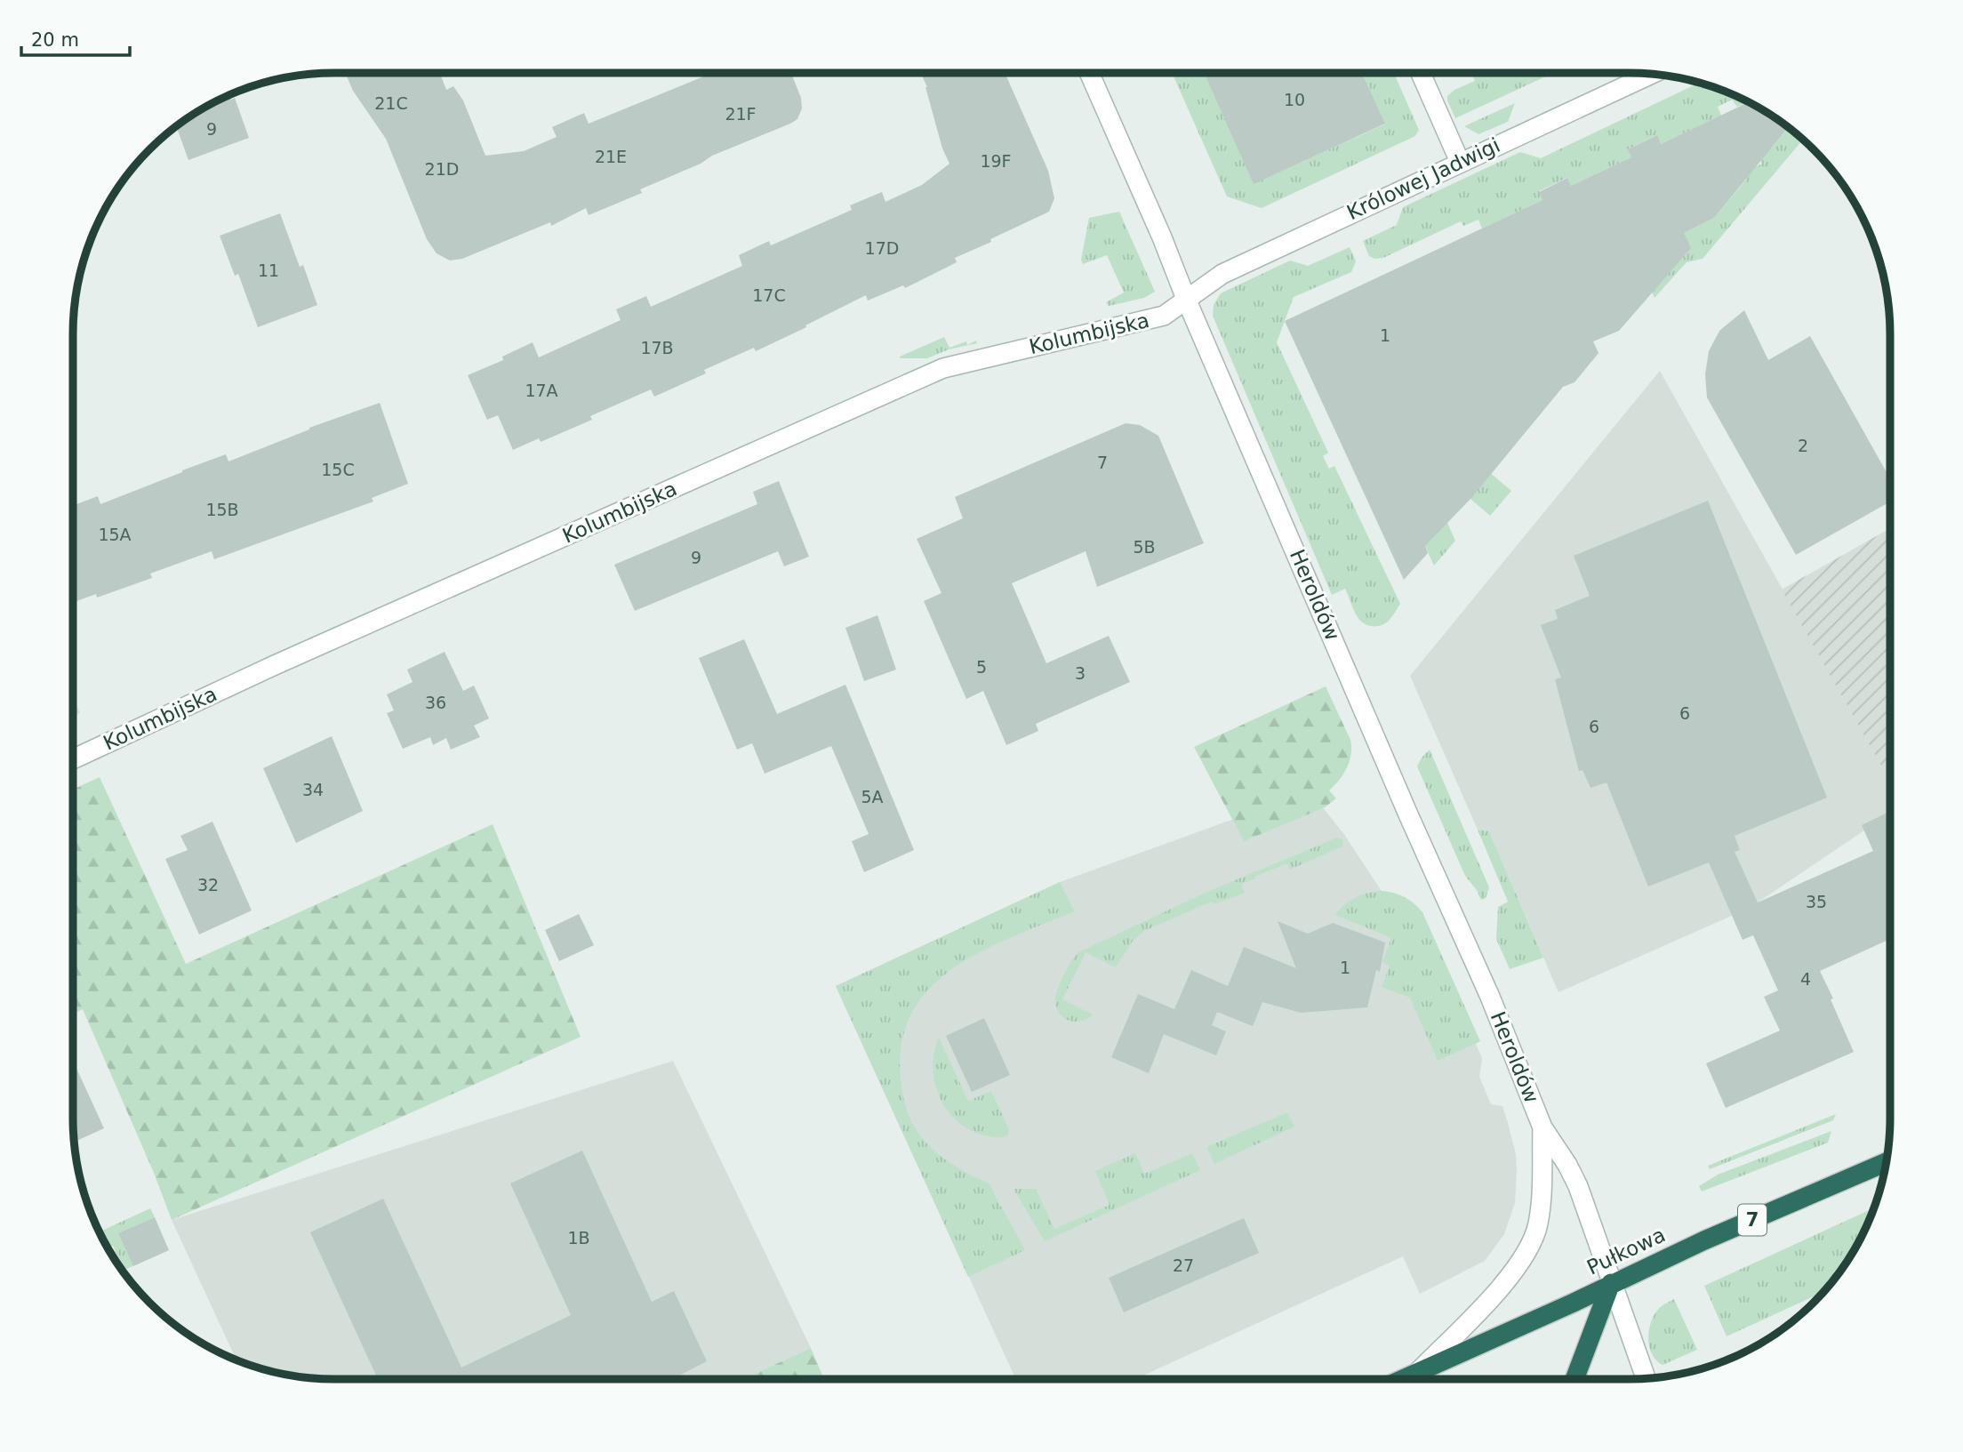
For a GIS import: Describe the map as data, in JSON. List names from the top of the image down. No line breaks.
{"streets":{"highway":["7","Pułkowa"],"street":["Królowej Jadwigi","Kolumbijska","Heroldów"]},"crossings":[["Królowej Jadwigi","Kolumbijska"],["Królowej Jadwigi","Heroldów"],["Kolumbijska","Heroldów"],["Heroldów","Pułkowa"]],"house_numbers":["10","21C","21F","9","21E","19F","21D","17D","11","17C","1","17B","17A","2","7","15C","15B","15A","5B","9","5","3","36","6","6","34","5A","32","35","1","4","1B","27"],"scale_bar":"20 m"}
